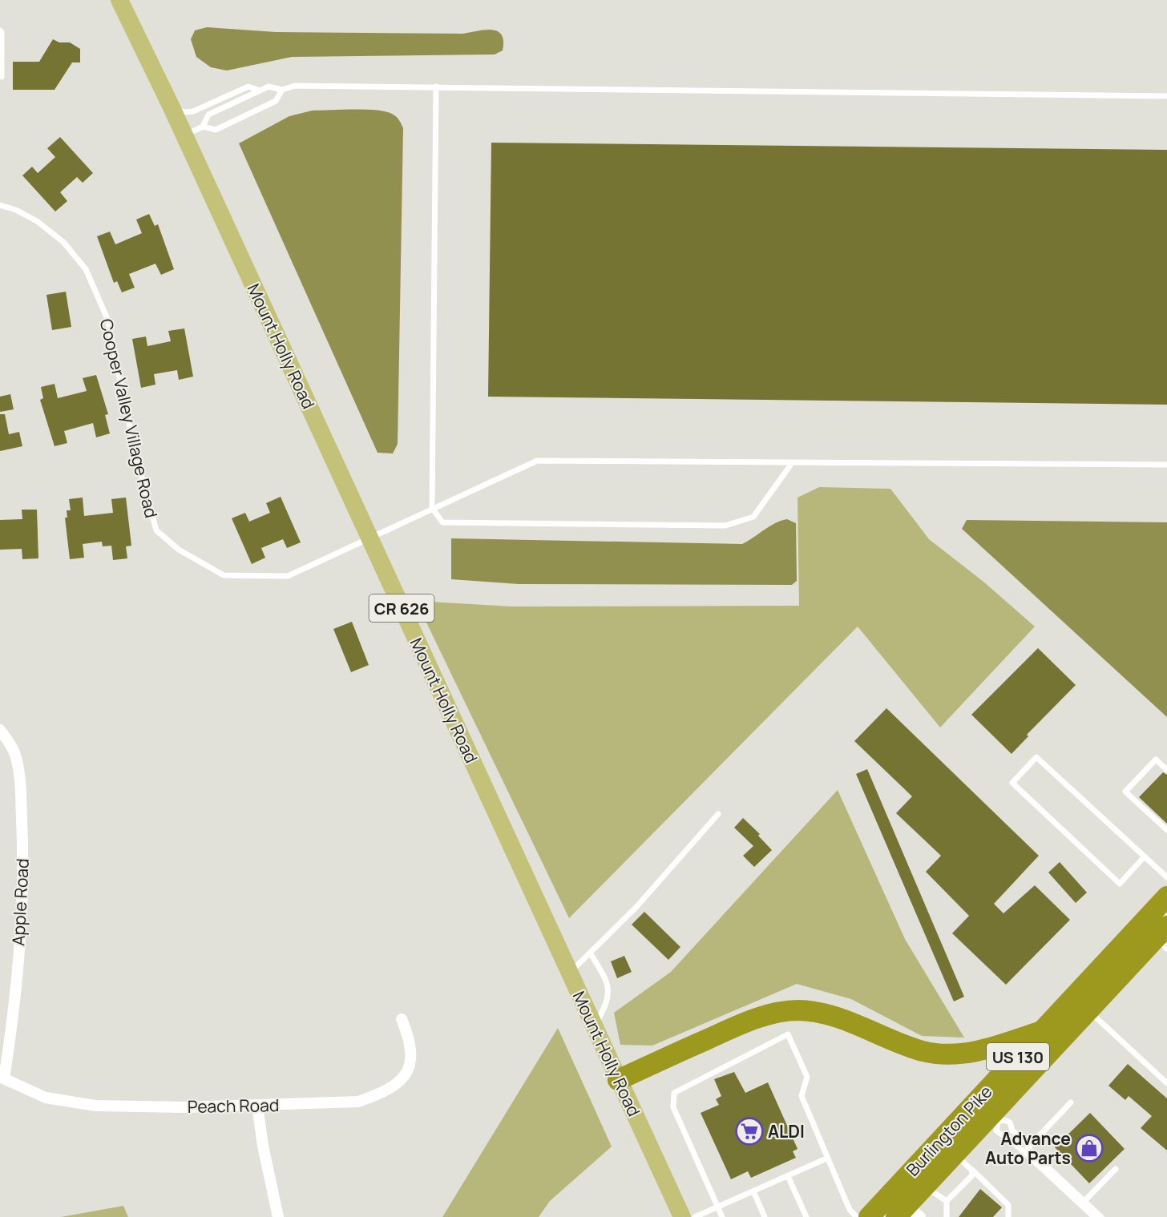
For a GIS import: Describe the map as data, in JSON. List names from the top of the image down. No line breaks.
{"streets":{"highway":["US 130","Burlington Pike"],"main road":["Mount Holly Road","CR 626"],"street":["Apple Road","Peach Road"],"lane":["Cooper Valley Village Road"]},"crossings":[["Mount Holly Road","Cooper Valley Village Road"],["Apple Road","Peach Road"]],"places":{"supermarket":["ALDI"],"shop":["Advance Auto Parts"]}}
